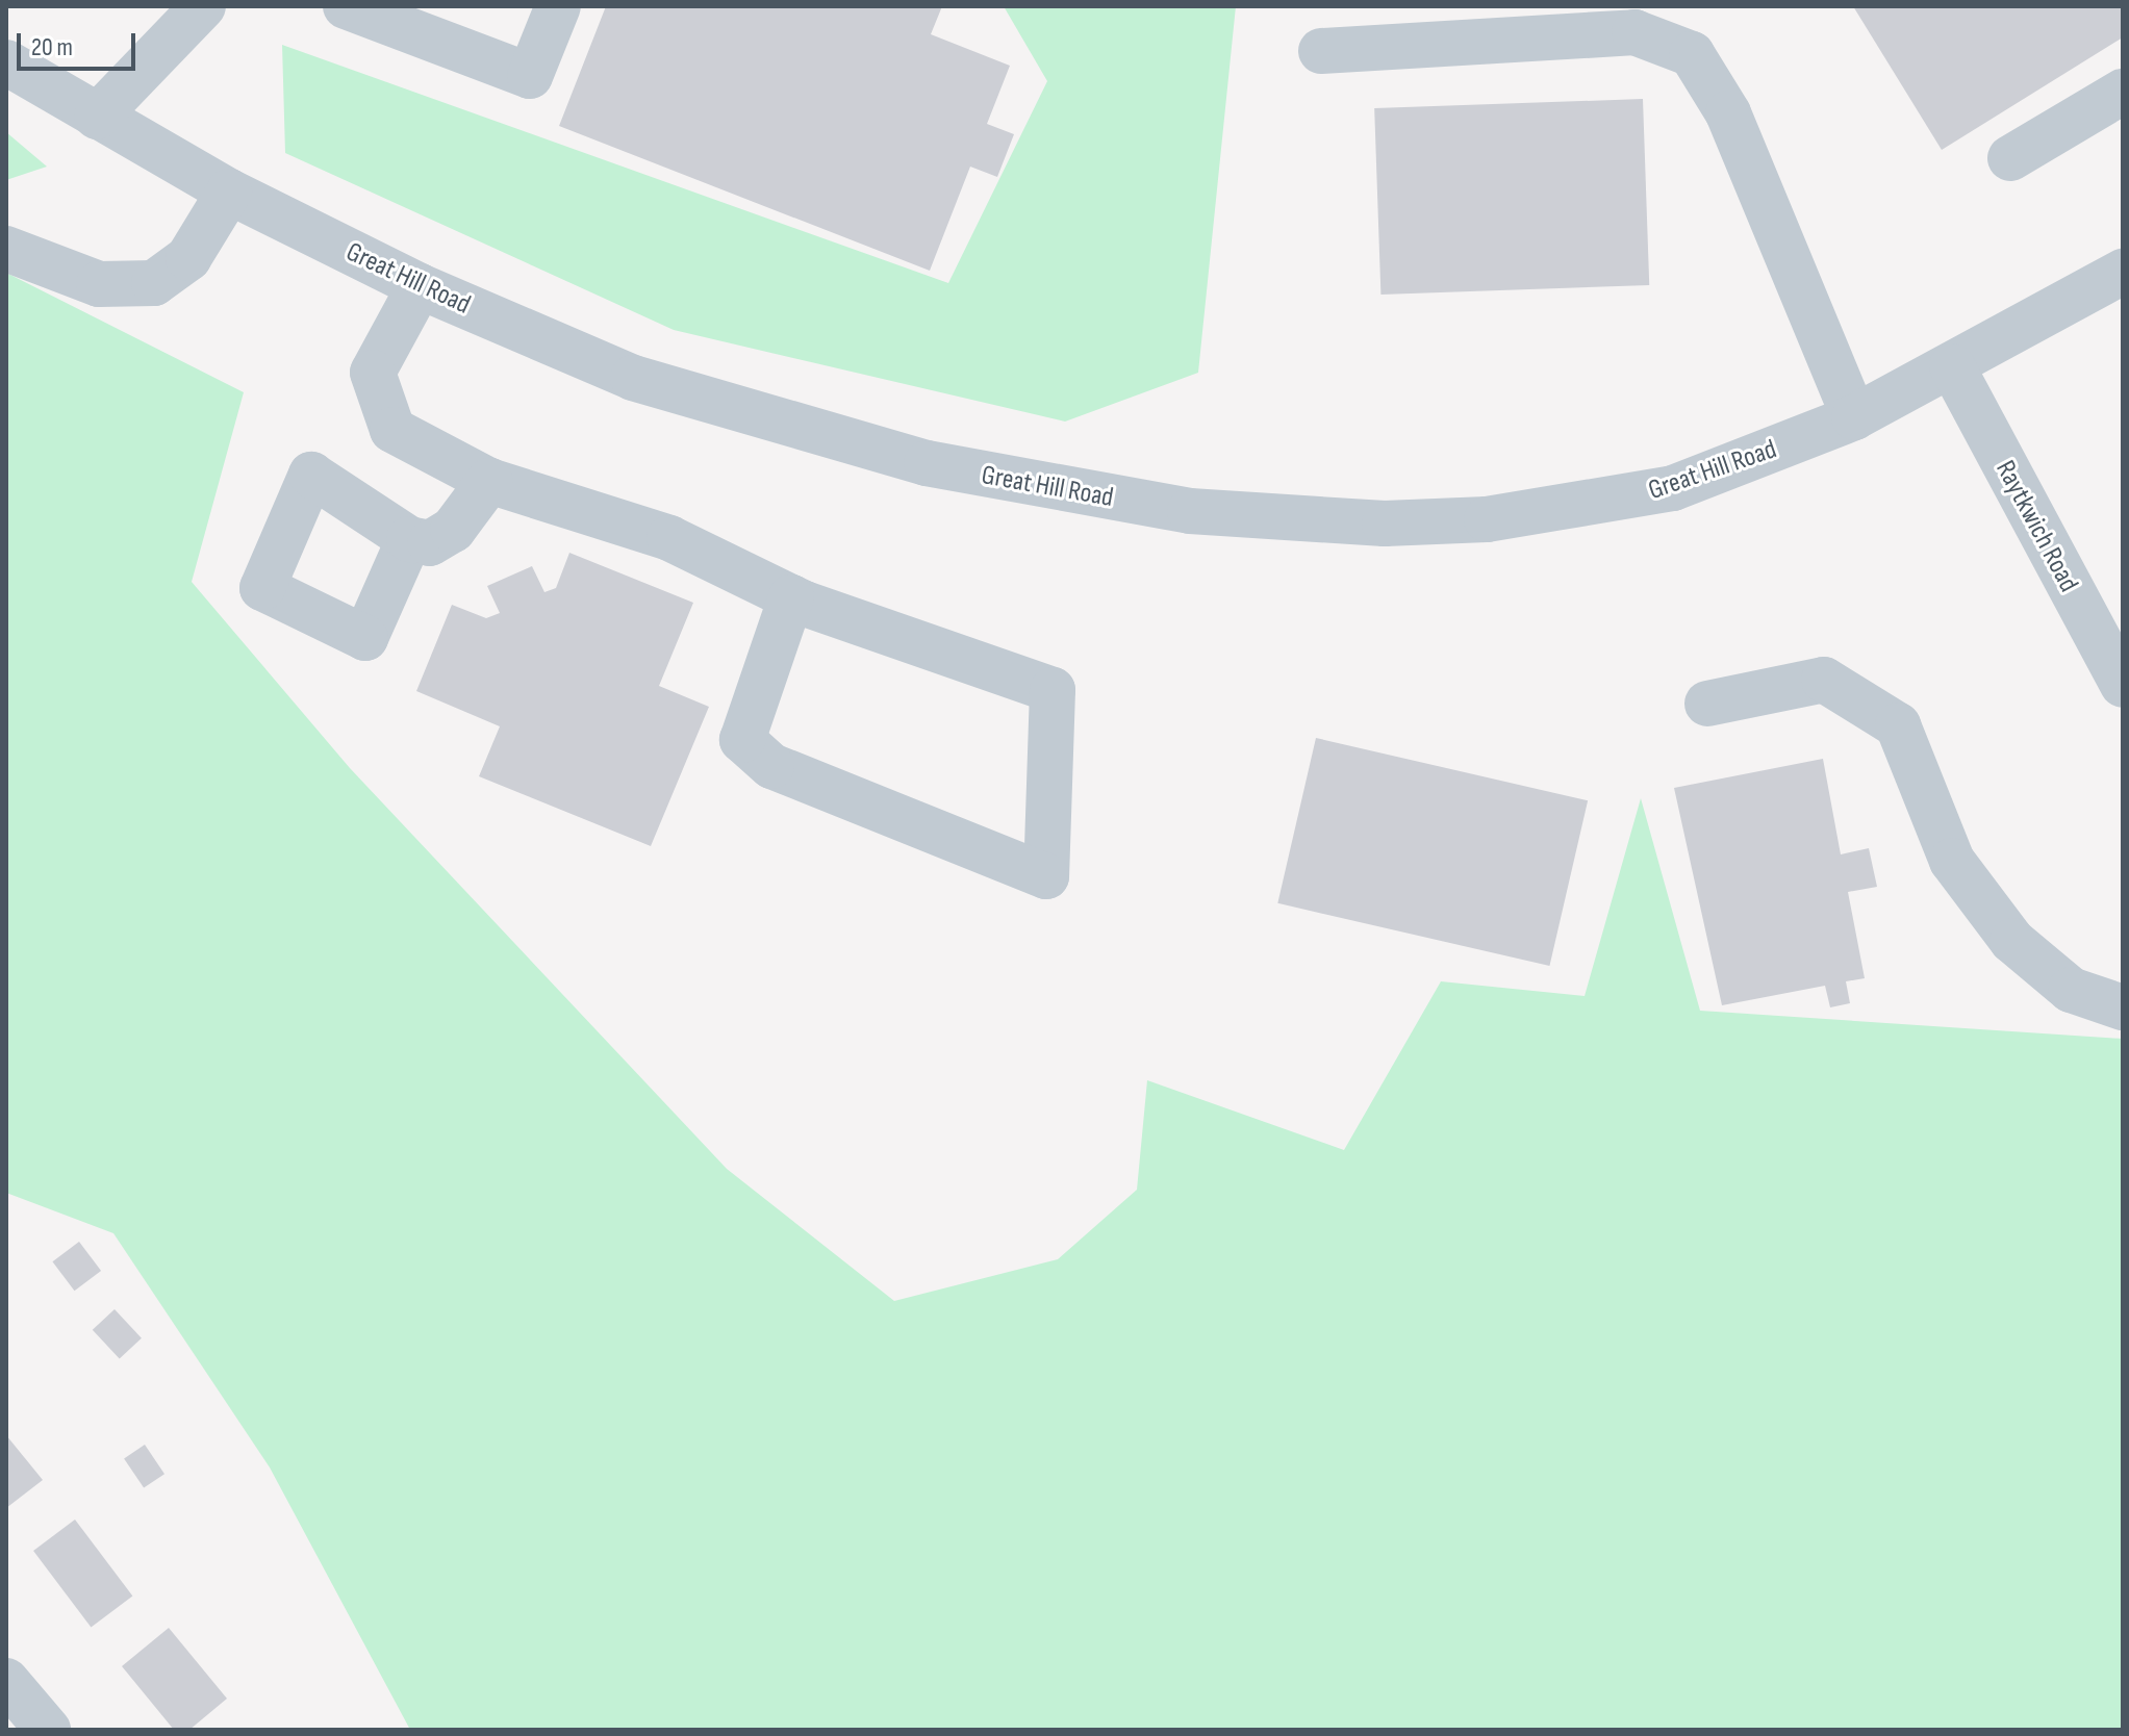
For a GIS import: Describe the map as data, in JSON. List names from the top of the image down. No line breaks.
{"streets":{"street":["Great Hill Road","Raytkwich Road"]},"crossings":[["Great Hill Road","Raytkwich Road"]],"scale_bar":"20 m"}
